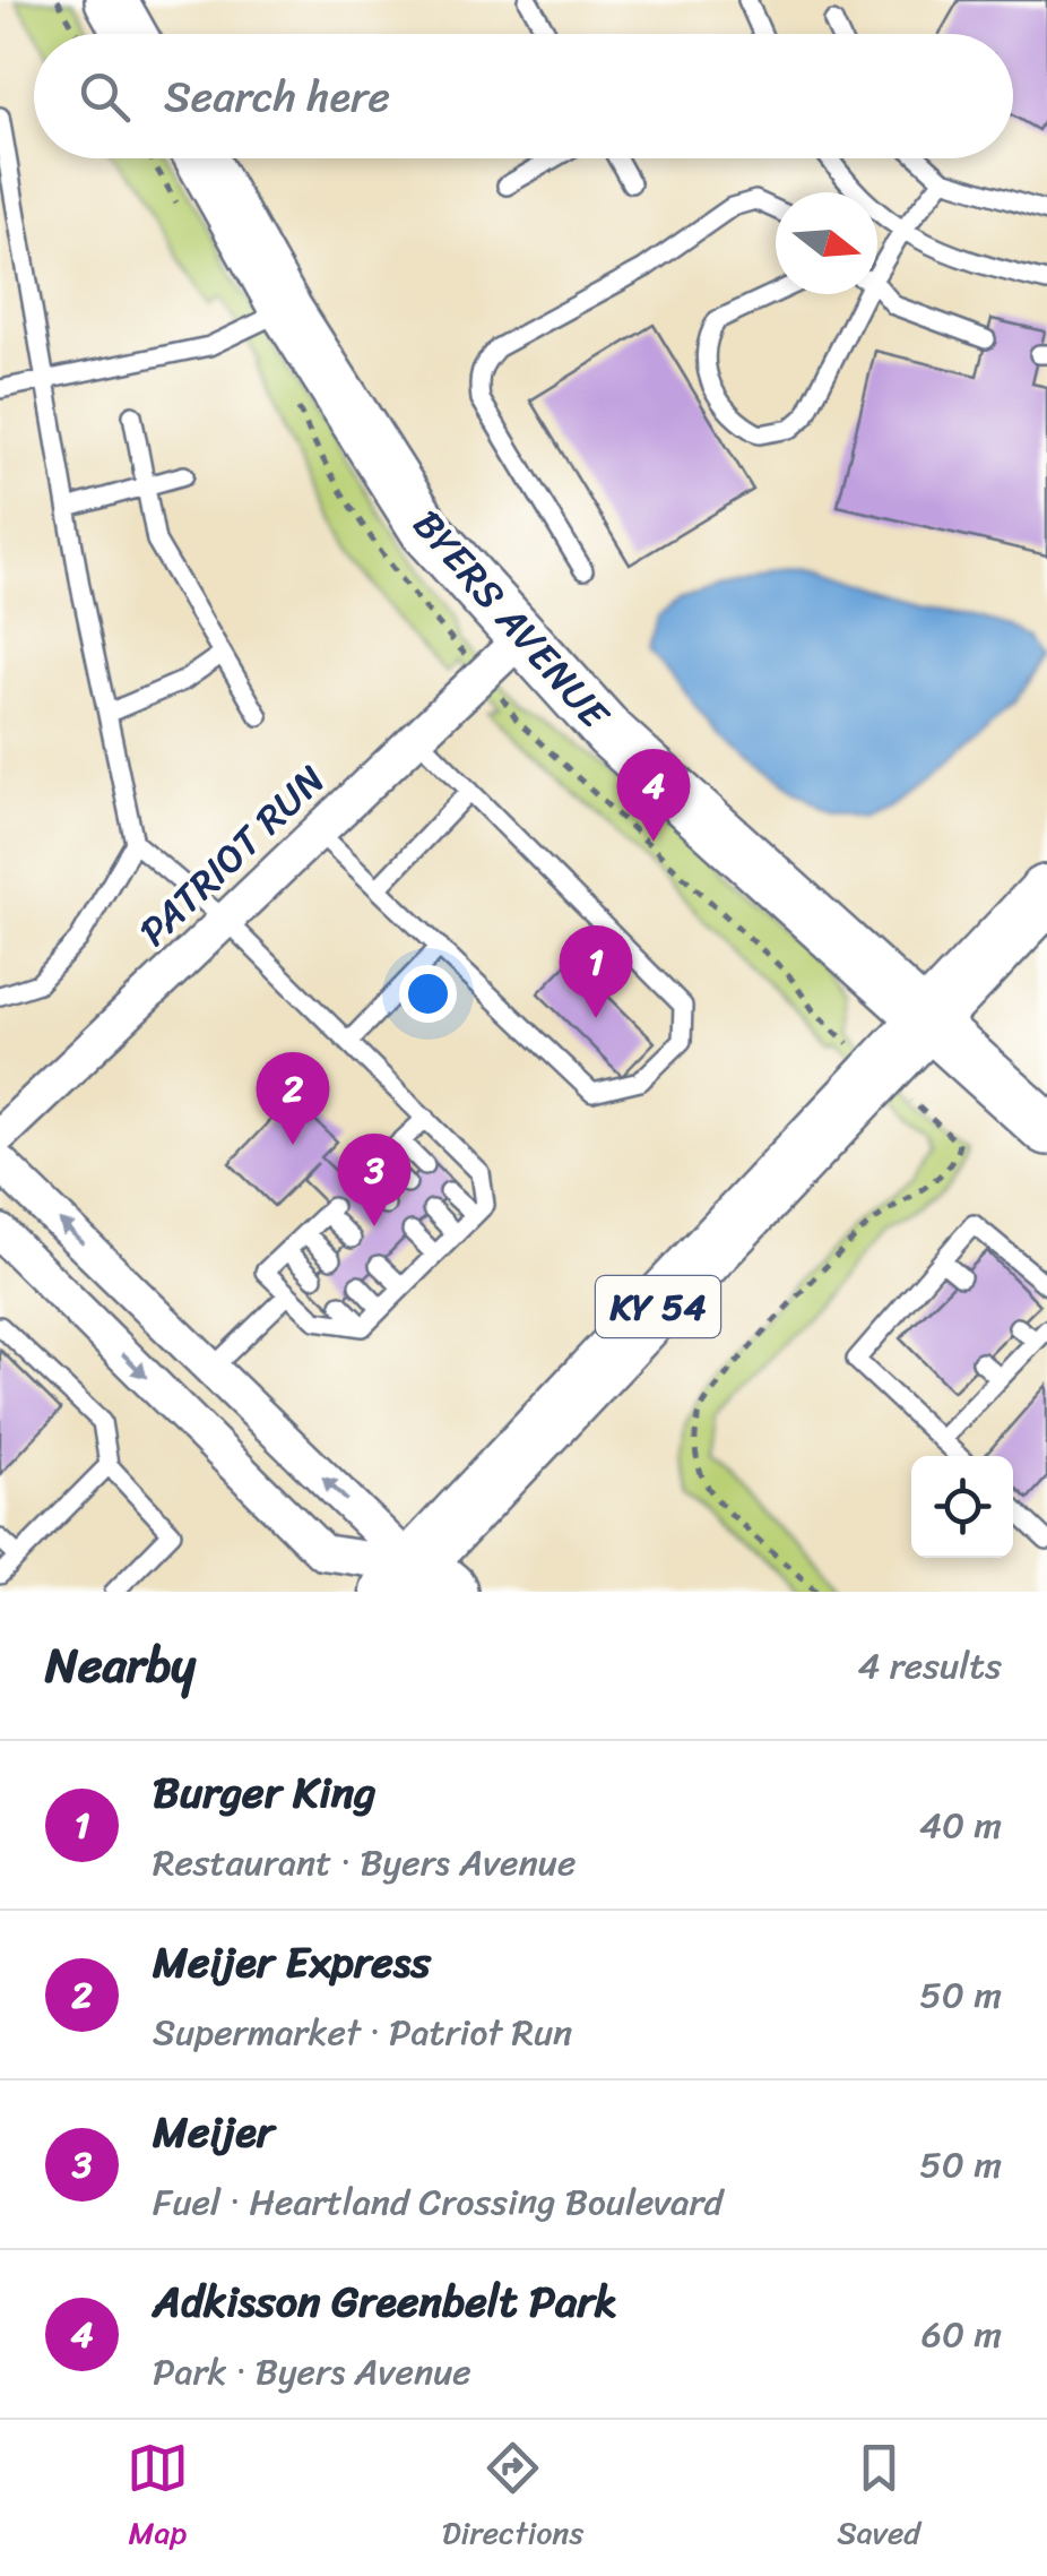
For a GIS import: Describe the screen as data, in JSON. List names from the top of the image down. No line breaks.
{"streets":{"main road":["KY 54"],"street":["BYERS AVENUE","PATRIOT RUN"]},"crossings":[["BYERS AVENUE","PATRIOT RUN"],["BYERS AVENUE","KY 54"]],"north":"right","page":{"search":"Search here","pins":["4","1","2","3"],"heading":["Nearby","4 results"],"list":[{"mark":"1","name":"Burger King","note":"Restaurant · Byers Avenue","value":"40 m"},{"mark":"2","name":"Meijer Express","note":"Supermarket · Patriot Run","value":"50 m"},{"mark":"3","name":"Meijer","note":"Fuel · Heartland Crossing Boulevard","value":"50 m"},{"mark":"4","name":"Adkisson Greenbelt Park","note":"Park · Byers Avenue","value":"60 m"}],"nav":["Map","Directions","Saved"]}}
